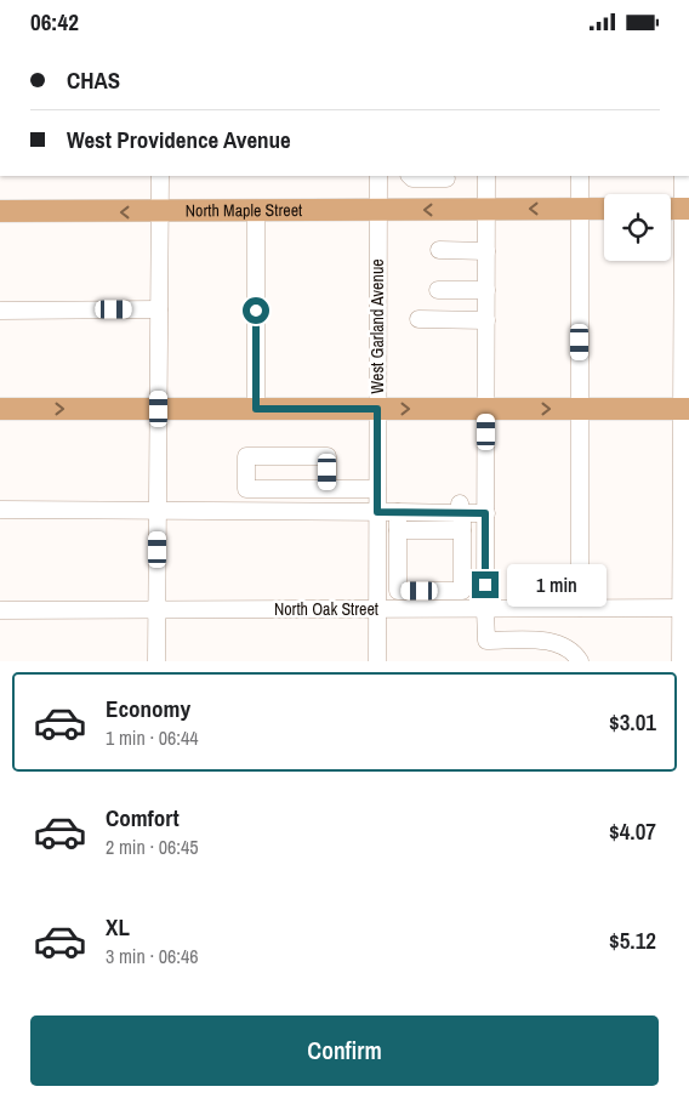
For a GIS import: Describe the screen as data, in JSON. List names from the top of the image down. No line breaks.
{"streets":{"main road":["North Maple Street"],"street":["West Garland Avenue","North Oak Street"]},"crossings":[["North Maple Street","West Garland Avenue"],["West Garland Avenue","North Oak Street"]],"one_way":["North Maple Street"],"page":{"status":"06:42","banner":["CHAS","West Providence Avenue"],"bubble":"1 min","list":[{"name":"Economy","note":"1 min · 06:44","value":"$3.01"},{"name":"Comfort","note":"2 min · 06:45","value":"$4.07"},{"name":"XL","note":"3 min · 06:46","value":"$5.12"}],"buttons":"Confirm"}}
